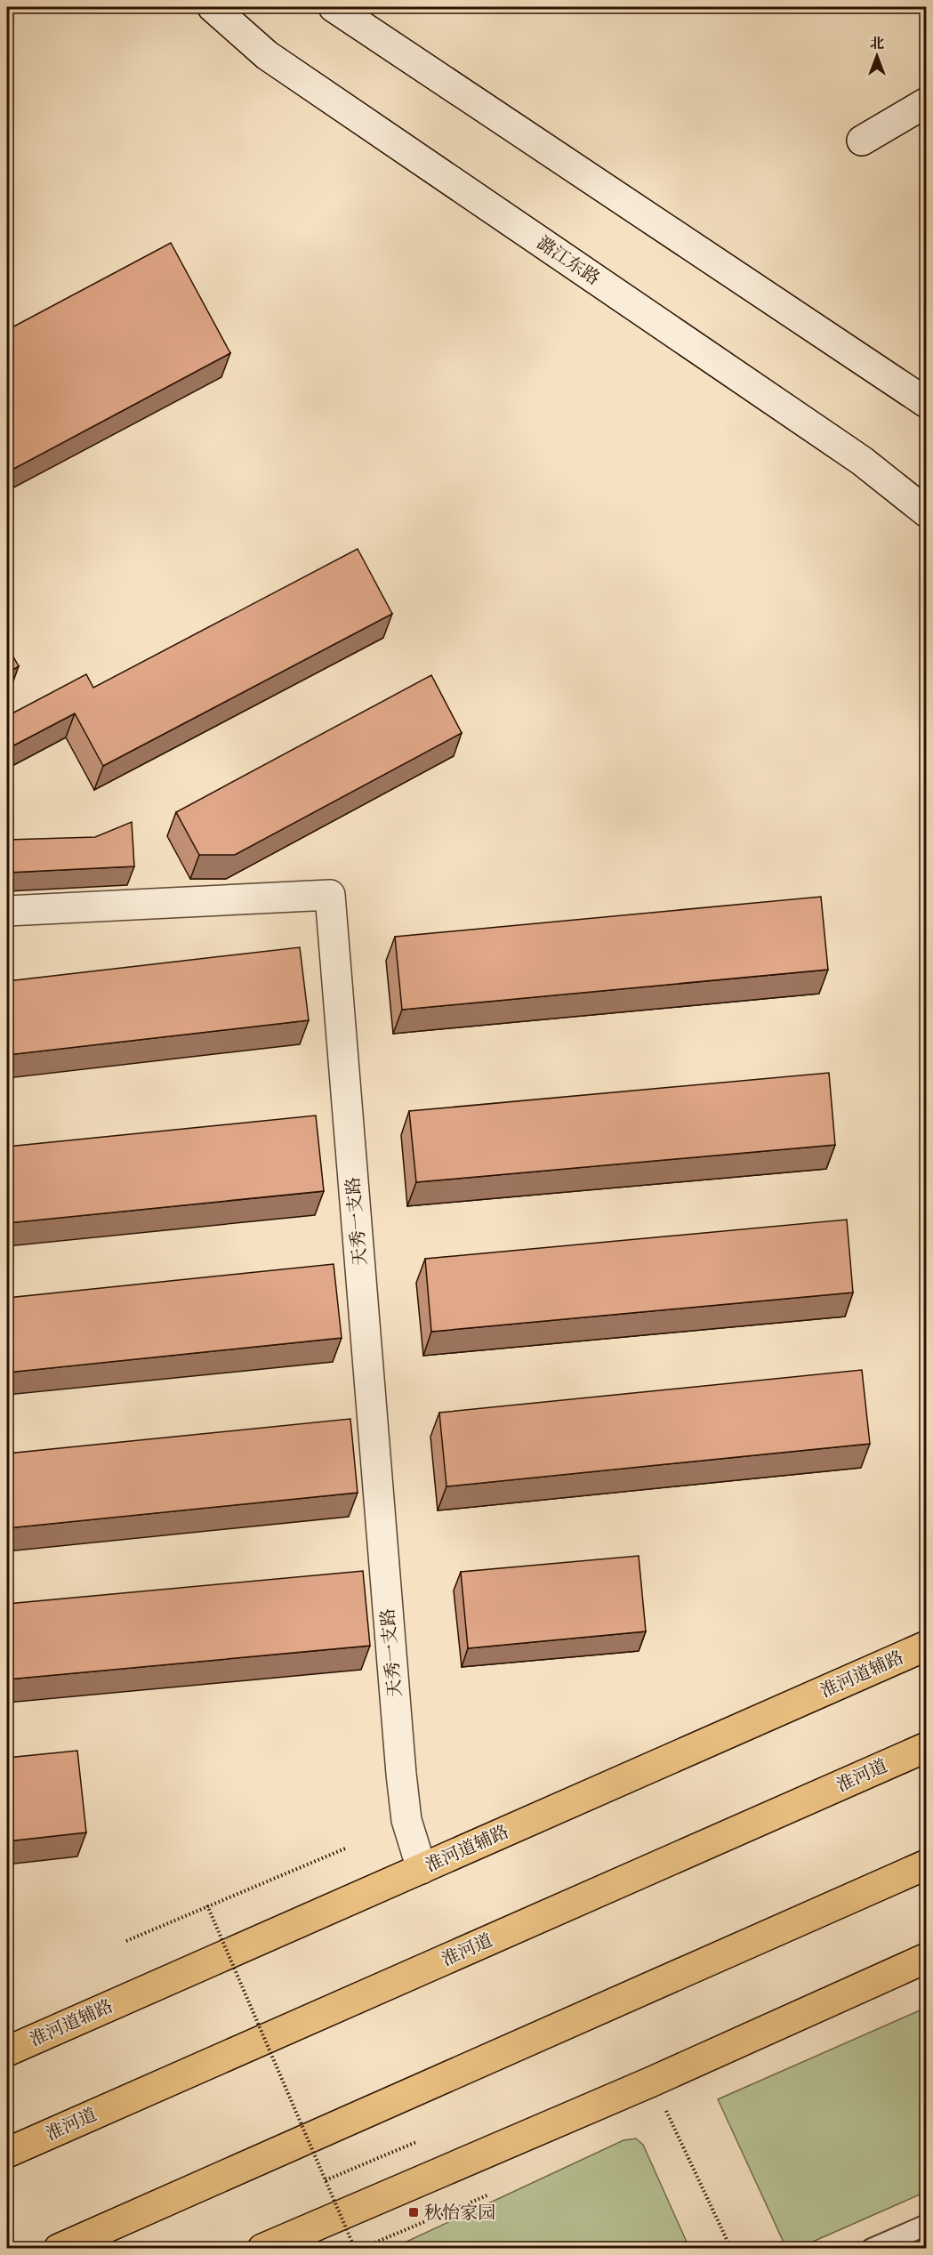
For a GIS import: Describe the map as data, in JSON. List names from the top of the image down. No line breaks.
{"streets":{"main road":["淮河道辅路","淮河道"],"street":["潞江东路","天秀一支路"]},"crossings":[["天秀一支路","淮河道辅路"]],"places":{"transit":["秋怡家园"]},"north":"top"}
